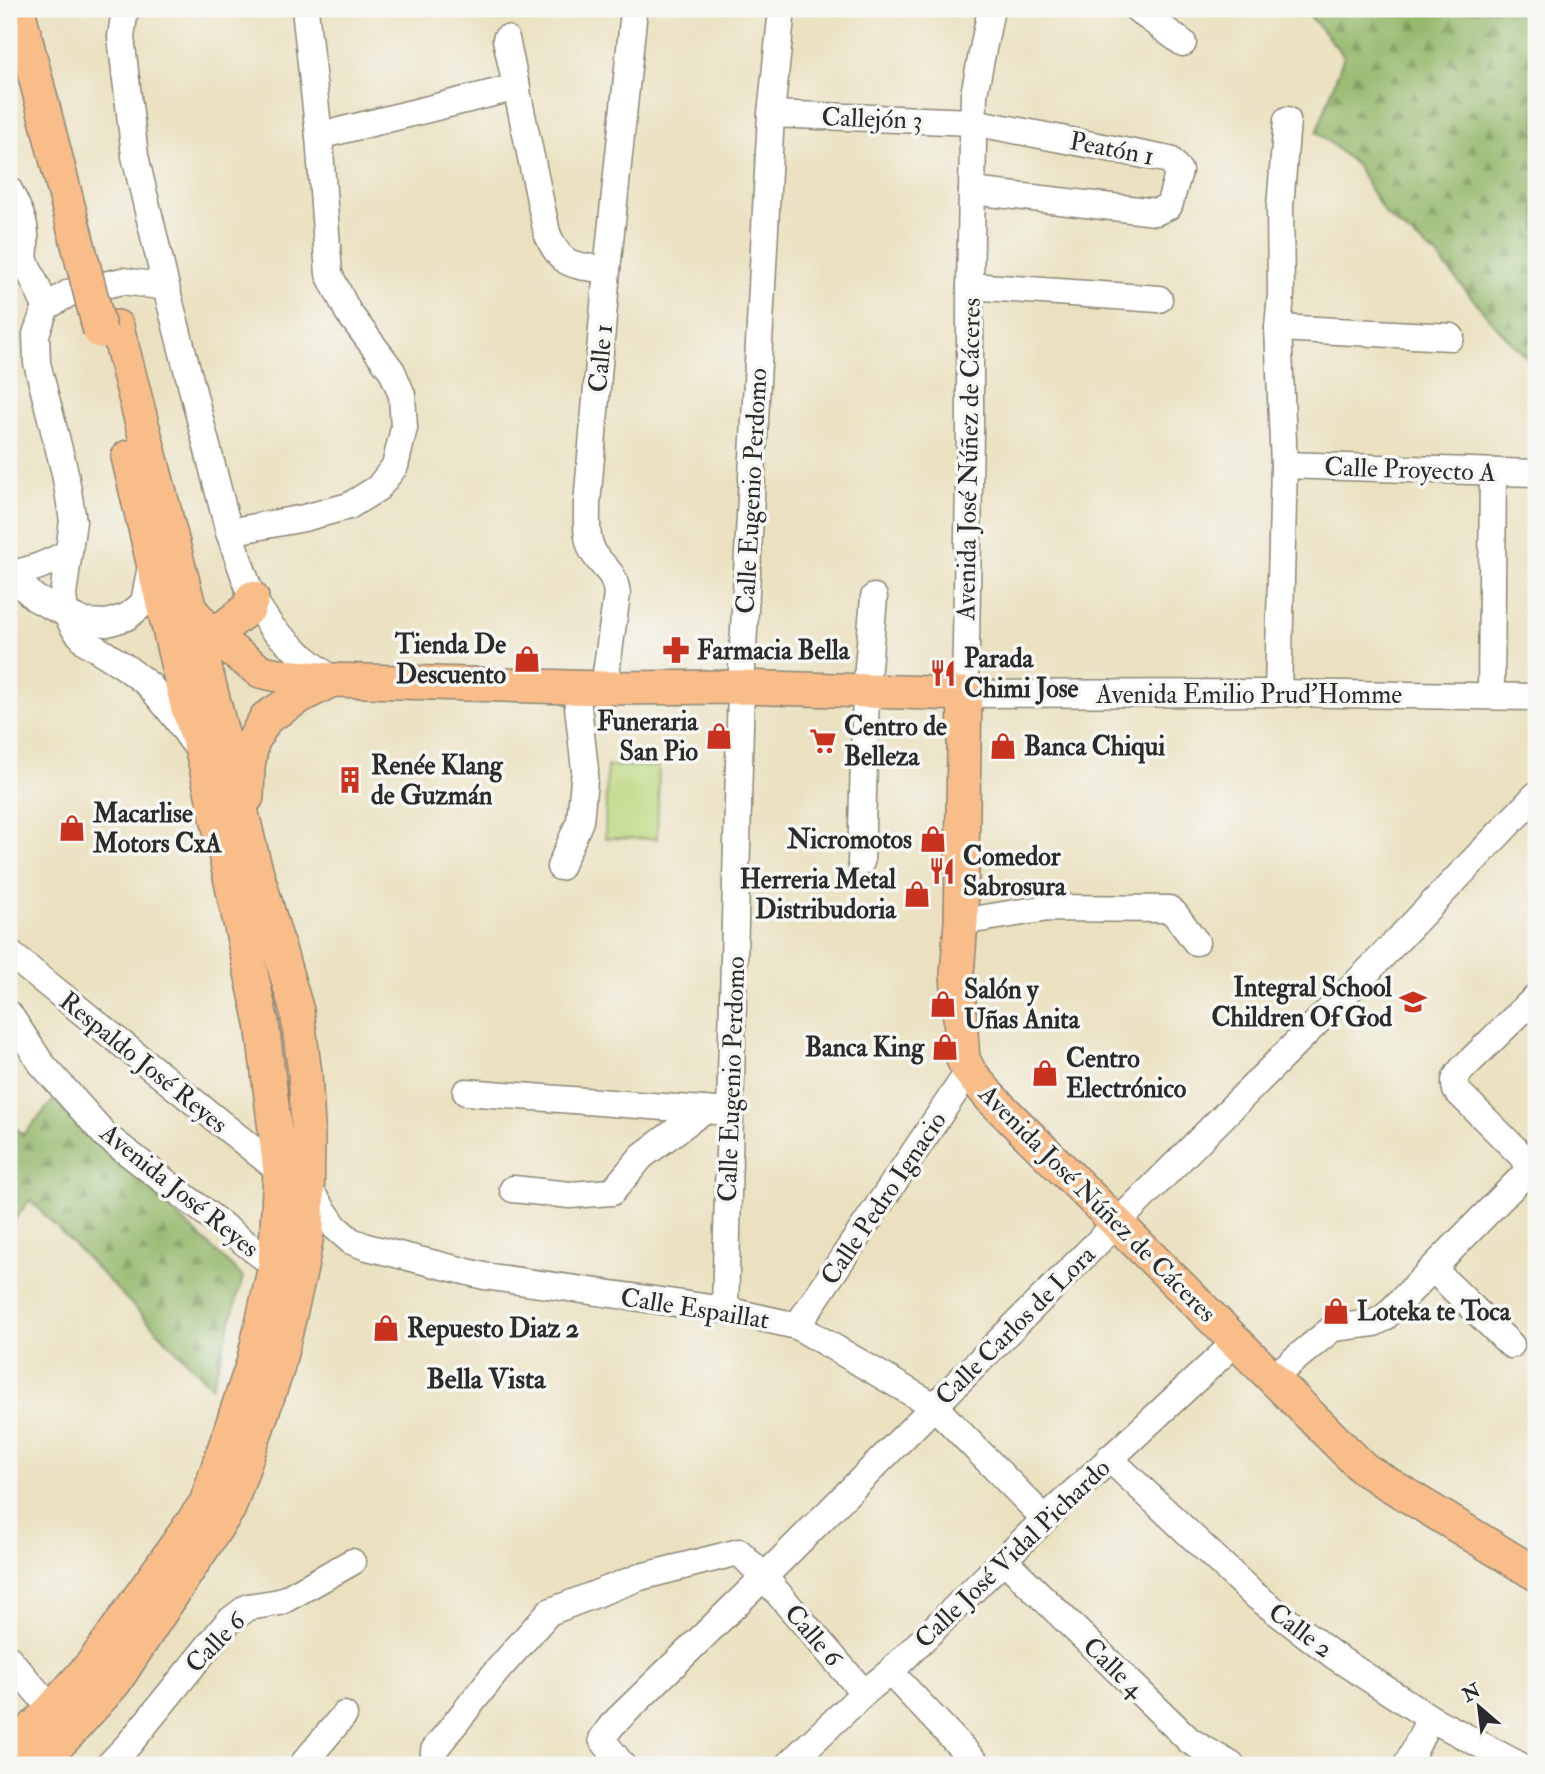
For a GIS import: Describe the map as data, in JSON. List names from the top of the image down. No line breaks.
{"streets":{"main road":["Avenida José Núñez de Cáceres","Avenida Emilio Prud'Homme"],"street":["Callejón 3","Peatón 1","Calle 1","Calle Proyecto A","Calle Eugenio Perdomo","Respaldo José Reyes","Avenida José Reyes","Calle Pedro Ignacio","Calle Espaillat","Calle Carlos de Lora","Calle José Vidal Pichardo","Calle 2","Calle 6","Calle 4"]},"crossings":[["Callejón 3","Peatón 1"],["Callejón 3","Avenida José Núñez de Cáceres"],["Callejón 3","Calle Eugenio Perdomo"],["Peatón 1","Avenida José Núñez de Cáceres"],["Calle 1","Avenida Emilio Prud'Homme"],["Avenida José Núñez de Cáceres","Avenida Emilio Prud'Homme"],["Avenida José Núñez de Cáceres","Calle Pedro Ignacio"],["Avenida José Núñez de Cáceres","Calle Carlos de Lora"],["Avenida José Núñez de Cáceres","Calle José Vidal Pichardo"],["Calle Eugenio Perdomo","Avenida Emilio Prud'Homme"],["Calle Eugenio Perdomo","Calle Espaillat"],["Calle Pedro Ignacio","Calle Espaillat"],["Calle Espaillat","Calle Carlos de Lora"],["Calle Espaillat","Calle José Vidal Pichardo"],["Calle Carlos de Lora","Calle 6"],["Calle José Vidal Pichardo","Calle 2"],["Calle José Vidal Pichardo","Calle 6"],["Calle José Vidal Pichardo","Calle 4"]],"districts":["Bella Vista"],"places":{"pharmacy":["Farmacia Bella"],"shop":["Tienda De Descuento","Funeraria San Pio","Banca Chiqui","Macarlise Motors CxA","Nicromotos","Herreria Metal Distribudoria","Salón y Uñas Anita","Banca King","Centro Electrónico","Loteka te Toca","Repuesto Diaz 2"],"restaurant":["Parada Chimi Jose","Comedor Sabrosura"],"supermarket":["Centro de Belleza"],"building":["Renée Klang de Guzmán"],"school or university":["Integral School Children Of God"]},"north":"top left"}
